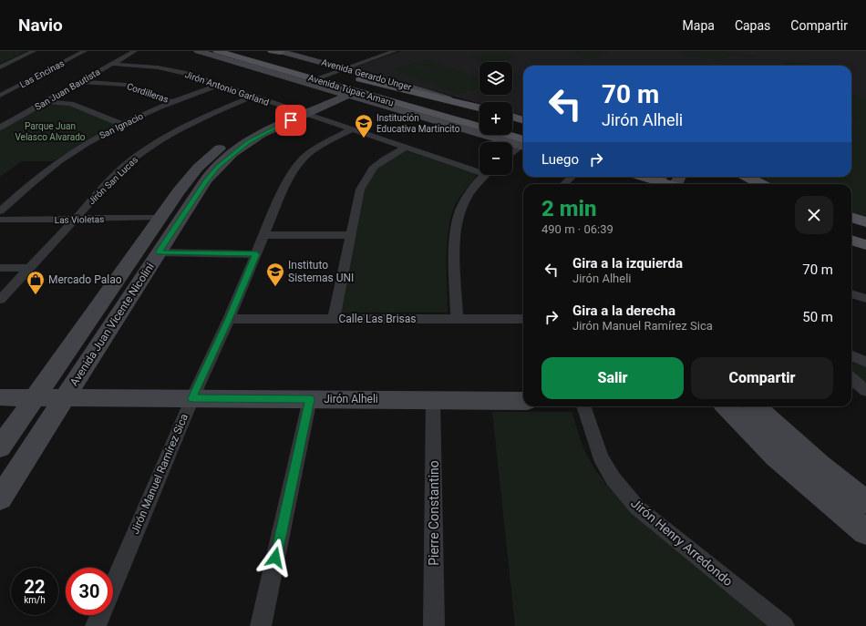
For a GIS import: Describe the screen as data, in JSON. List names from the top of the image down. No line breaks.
{"streets":{"main road":["Avenida Túpac Amaru"],"street":["Las Encinas","Avenida Gerardo Unger","Jirón Antonio Garland","San Juan Bautista","Cordilleras","San Ignacio","Jirón San Lucas","Las Violetas","Calle Las Brisas","Avenida Juan Vicente Nicolini","Jirón Alheli","Jirón Manuel Ramírez Sica","Pierre Constantino","Jirón Henry Arredondo"]},"crossings":[["Avenida Gerardo Unger","Avenida Túpac Amaru"],["Jirón Antonio Garland","San Juan Bautista"],["Jirón Antonio Garland","San Ignacio"],["Jirón Antonio Garland","Jirón San Lucas"],["Jirón Antonio Garland","Avenida Juan Vicente Nicolini"],["Jirón Antonio Garland","Jirón Manuel Ramírez Sica"],["San Juan Bautista","Cordilleras"],["Cordilleras","San Ignacio"],["Jirón San Lucas","Las Violetas"],["Las Violetas","Avenida Juan Vicente Nicolini"],["Calle Las Brisas","Jirón Manuel Ramírez Sica"],["Avenida Juan Vicente Nicolini","Jirón Alheli"],["Jirón Alheli","Jirón Manuel Ramírez Sica"],["Jirón Alheli","Pierre Constantino"]],"parks":["Parque Juan Velasco Alvarado"],"places":{"school or university":["Institución Educativa Martincito","Instituto Sistemas UNI"],"shop":["Mercado Palao"]},"page":{"header":"Navio","nav":["Mapa","Capas","Compartir"],"map_buttons":["+","−"],"turn":["70 m","Jirón Alheli"],"then":"Luego","heading":["2 min","490 m · 06:39"],"list":[{"name":"Gira a la izquierda","note":"Jirón Alheli","value":"70 m"},{"name":"Gira a la derecha","note":"Jirón Manuel Ramírez Sica","value":"50 m"}],"buttons":["Salir","Compartir"],"speed":"22 km/h","limit":"30"}}
